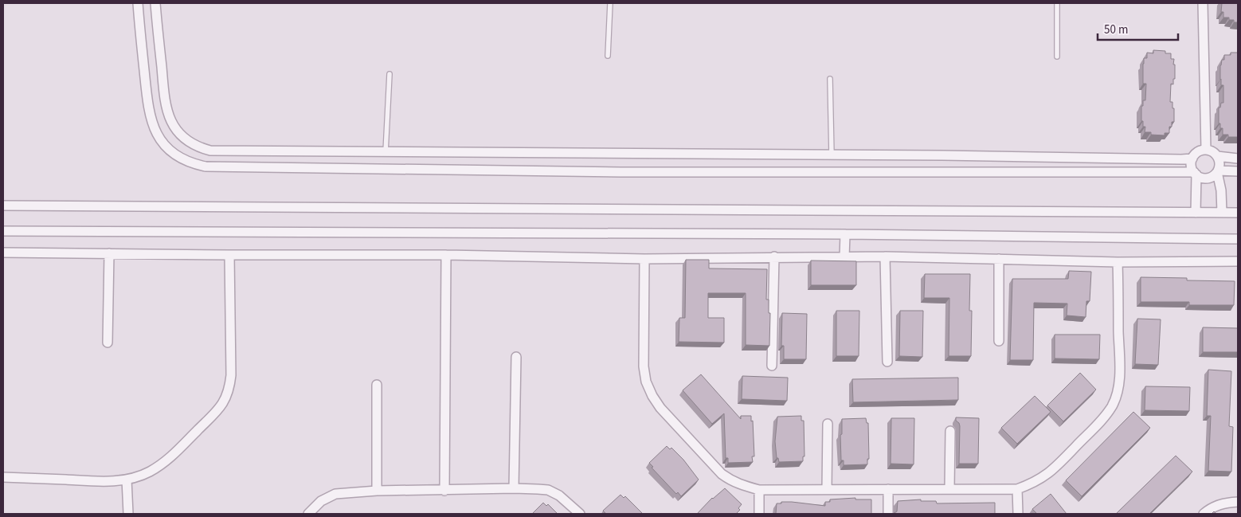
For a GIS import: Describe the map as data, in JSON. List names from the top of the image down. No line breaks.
{"scale_bar":"50 m"}
